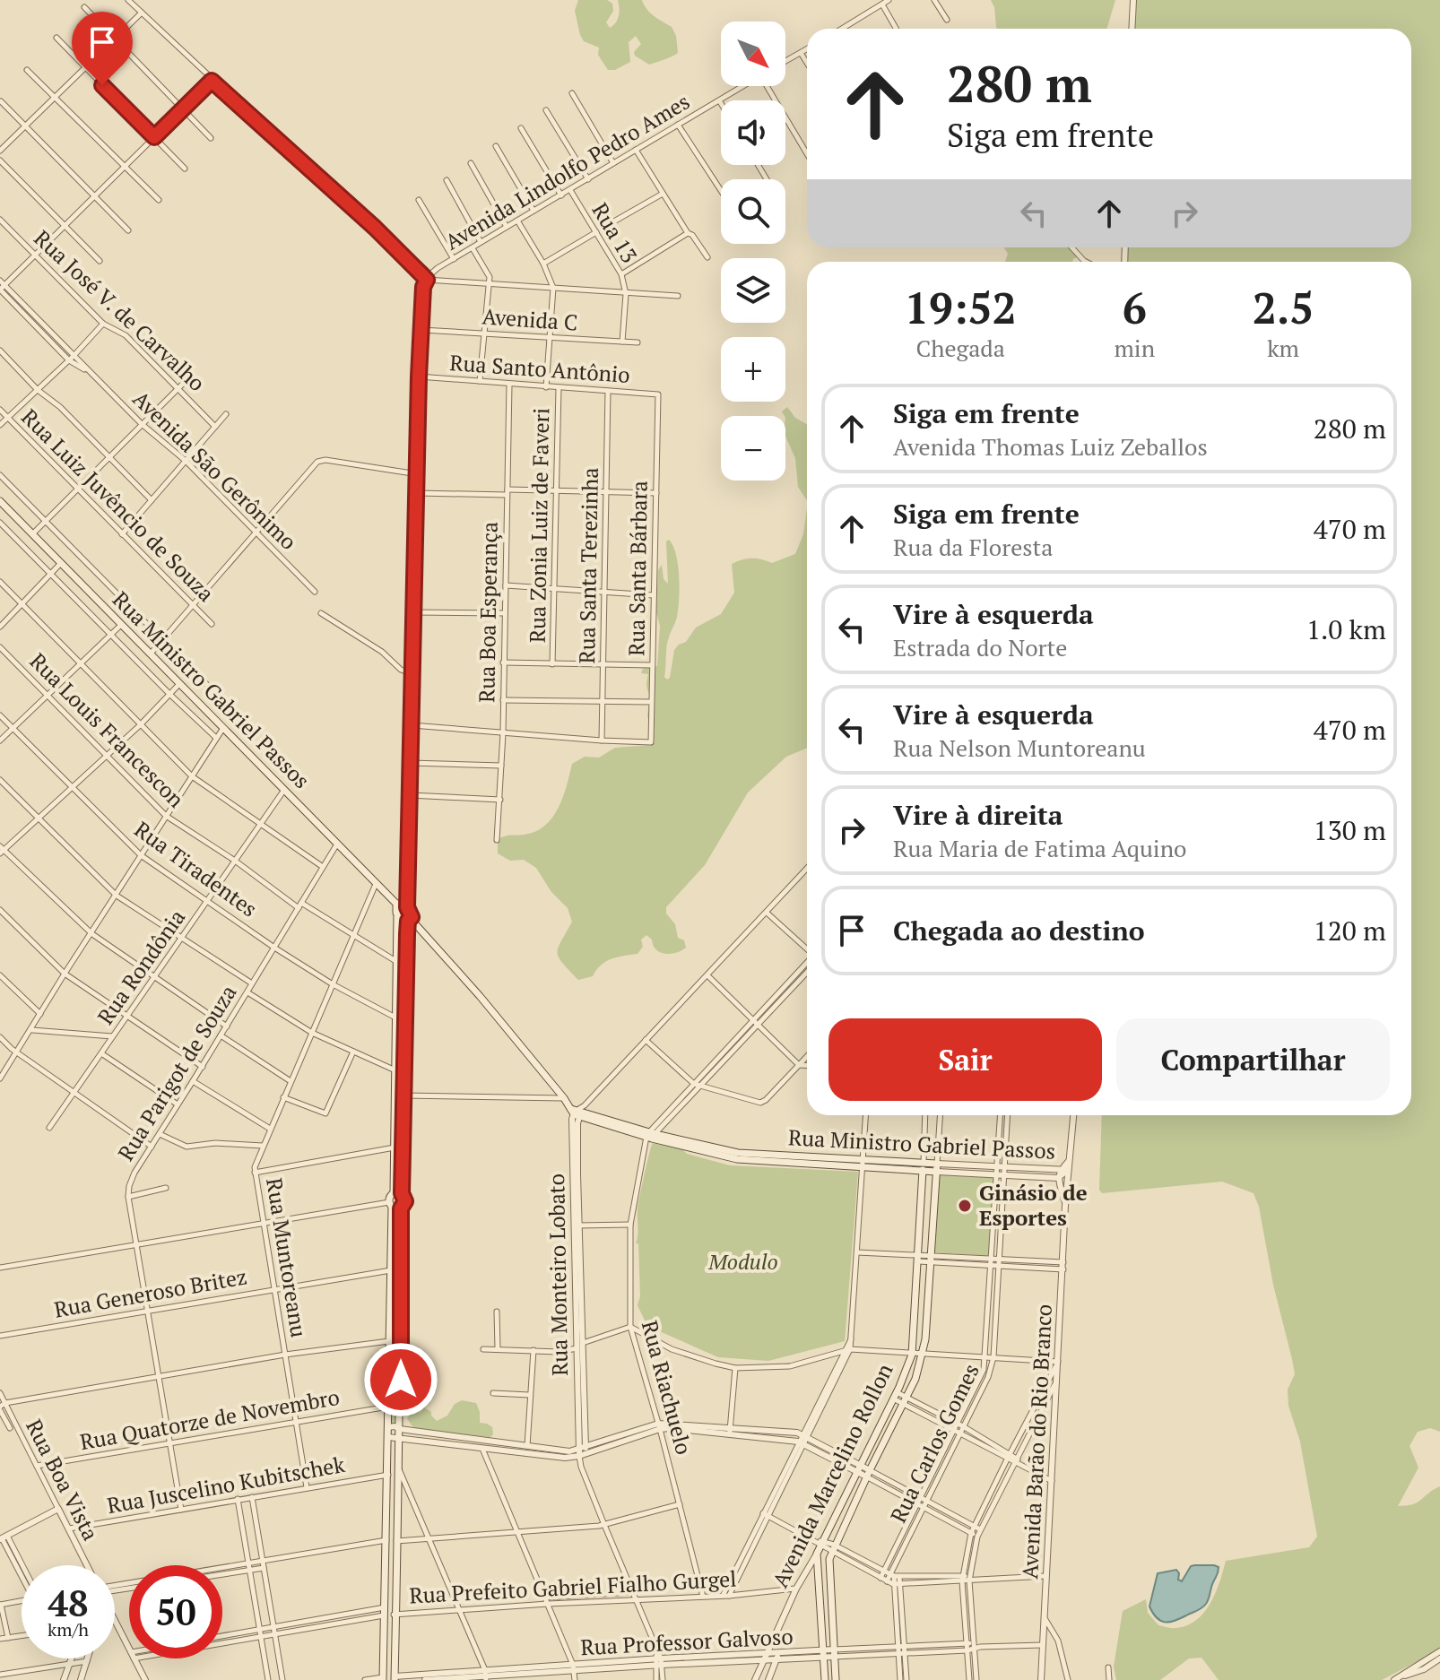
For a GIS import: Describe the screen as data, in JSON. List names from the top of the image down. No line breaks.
{"streets":{"main road":["Rua Ministro Gabriel Passos","Avenida Marcelino Rollon"],"street":["Avenida Lindolfo Pedro Ames","Rua 13","Rua José V. de Carvalho","Avenida C","Rua Santo Antônio","Avenida São Gerônimo","Rua Luiz Juvêncio de Souza","Rua Zonia Luiz de Faveri","Rua Santa Terezinha","Rua Santa Bárbara","Rua Boa Esperança","Rua Louis Francescon","Rua Tiradentes","Rua Rondônia","Rua Parigot de Souza","Rua Muntoreanu","Rua Monteiro Lobato","Rua Generoso Britez","Rua Riachuelo","Rua Quatorze de Novembro","Avenida Barão do Rio Branco","Rua Carlos Gomes","Rua Boa Vista","Rua Juscelino Kubitschek","Rua Prefeito Gabriel Fialho Gurgel","Rua Professor Galvoso"]},"crossings":[["Avenida Lindolfo Pedro Ames","Rua 13"],["Rua 13","Avenida C"],["Rua Santo Antônio","Rua Zonia Luiz de Faveri"],["Rua Santo Antônio","Rua Santa Terezinha"],["Rua Santo Antônio","Rua Santa Bárbara"],["Rua Santo Antônio","Rua Boa Esperança"],["Rua Santa Terezinha","Rua Santa Bárbara"],["Rua Ministro Gabriel Passos","Rua Rondônia"],["Rua Ministro Gabriel Passos","Rua Parigot de Souza"],["Rua Ministro Gabriel Passos","Rua Muntoreanu"],["Rua Ministro Gabriel Passos","Rua Monteiro Lobato"],["Rua Ministro Gabriel Passos","Rua Riachuelo"],["Rua Ministro Gabriel Passos","Avenida Barão do Rio Branco"],["Rua Ministro Gabriel Passos","Rua Carlos Gomes"],["Rua Ministro Gabriel Passos","Avenida Marcelino Rollon"],["Rua Louis Francescon","Rua Rondônia"],["Rua Louis Francescon","Rua Parigot de Souza"],["Rua Louis Francescon","Rua Muntoreanu"],["Rua Tiradentes","Rua Rondônia"],["Rua Tiradentes","Rua Parigot de Souza"],["Rua Tiradentes","Rua Muntoreanu"],["Rua Parigot de Souza","Rua Generoso Britez"],["Rua Parigot de Souza","Rua Quatorze de Novembro"],["Rua Parigot de Souza","Rua Juscelino Kubitschek"],["Rua Muntoreanu","Rua Generoso Britez"],["Rua Muntoreanu","Rua Quatorze de Novembro"],["Rua Muntoreanu","Rua Juscelino Kubitschek"],["Rua Riachuelo","Rua Prefeito Gabriel Fialho Gurgel"],["Rua Quatorze de Novembro","Rua Boa Vista"],["Avenida Barão do Rio Branco","Rua Professor Galvoso"],["Avenida Marcelino Rollon","Rua Prefeito Gabriel Fialho Gurgel"],["Avenida Marcelino Rollon","Rua Professor Galvoso"],["Rua Boa Vista","Rua Juscelino Kubitschek"]],"parks":["Modulo"],"places":["Ginásio de Esportes"],"north":"bottom right","page":{"map_buttons":["+","−"],"turn":["280 m","Siga em frente"],"eta":["19:52","Chegada","6","min","2.5","km"],"list":[{"name":"Siga em frente","note":"Avenida Thomas Luiz Zeballos","value":"280 m"},{"name":"Siga em frente","note":"Rua da Floresta","value":"470 m"},{"name":"Vire à esquerda","note":"Estrada do Norte","value":"1.0 km"},{"name":"Vire à esquerda","note":"Rua Nelson Muntoreanu","value":"470 m"},{"name":"Vire à direita","note":"Rua Maria de Fatima Aquino","value":"130 m"},{"name":"Chegada ao destino","value":"120 m"}],"buttons":["Sair","Compartilhar"],"speed":"48 km/h","limit":"50"}}
